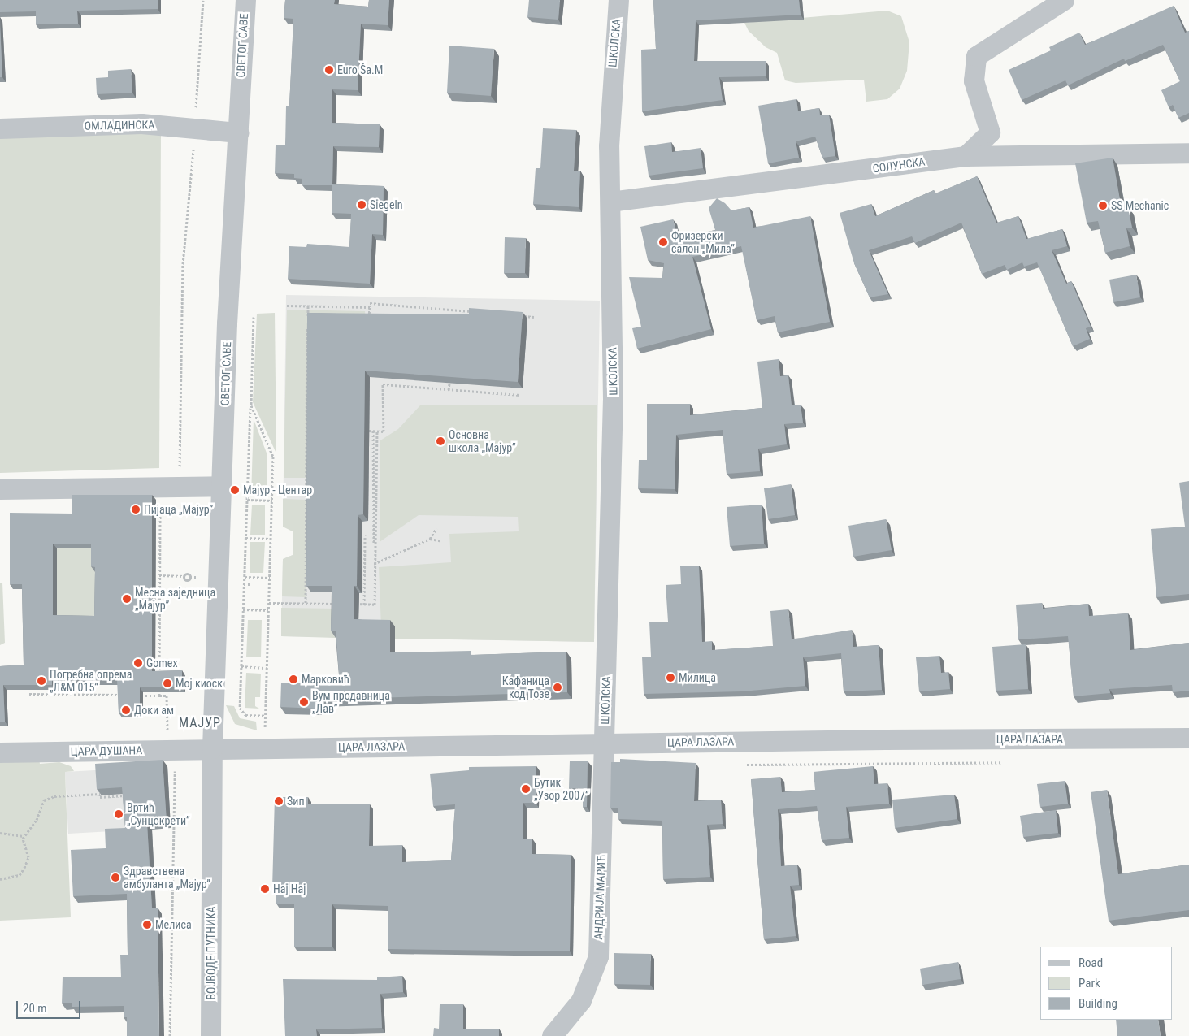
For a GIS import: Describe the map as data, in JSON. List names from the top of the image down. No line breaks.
{"streets":{"street":["ШКОЛСКА","СВЕТОГ САВЕ","ОМЛАДИНСКА","СОЛУНСКА","ЦАРА ЛАЗАРА","ЦАРА ДУШАНА","АНДРИЈА МАРИЋ","ВОЈВОДЕ ПУТНИКА"]},"crossings":[["ШКОЛСКА","СОЛУНСКА"],["ШКОЛСКА","ЦАРА ЛАЗАРА"],["ШКОЛСКА","АНДРИЈА МАРИЋ"],["СВЕТОГ САВЕ","ОМЛАДИНСКА"],["СВЕТОГ САВЕ","ЦАРА ЛАЗАРА"],["СВЕТОГ САВЕ","ЦАРА ДУШАНА"],["СВЕТОГ САВЕ","ВОЈВОДЕ ПУТНИКА"],["ЦАРА ЛАЗАРА","ЦАРА ДУШАНА"],["ЦАРА ЛАЗАРА","АНДРИЈА МАРИЋ"],["ЦАРА ЛАЗАРА","ВОЈВОДЕ ПУТНИКА"],["ЦАРА ДУШАНА","ВОЈВОДЕ ПУТНИКА"]],"districts":["МАЈУР"],"places":["Euro Ša.M","Siegeln","SS Mechanic","Фризерски салон „Мила”","Основна школа „Мајур”","Мајур - Центар","Пијаца „Мајур”","Месна заједница „Мајур”","Gomex","Милица","Марковић","Погребна опрема „Л&М 015”","Мој киоск","Кафаница код Тозе","Вум продавница „Лав”","Доки ам","Бутик „Узор 2007”","Зип","Вртић „Сунцокрети”","Здравствена амбуланта „Мајур”","Нај Нај","Мелиса"],"legend":["Road","Park","Building"],"scale_bar":"20 m"}
